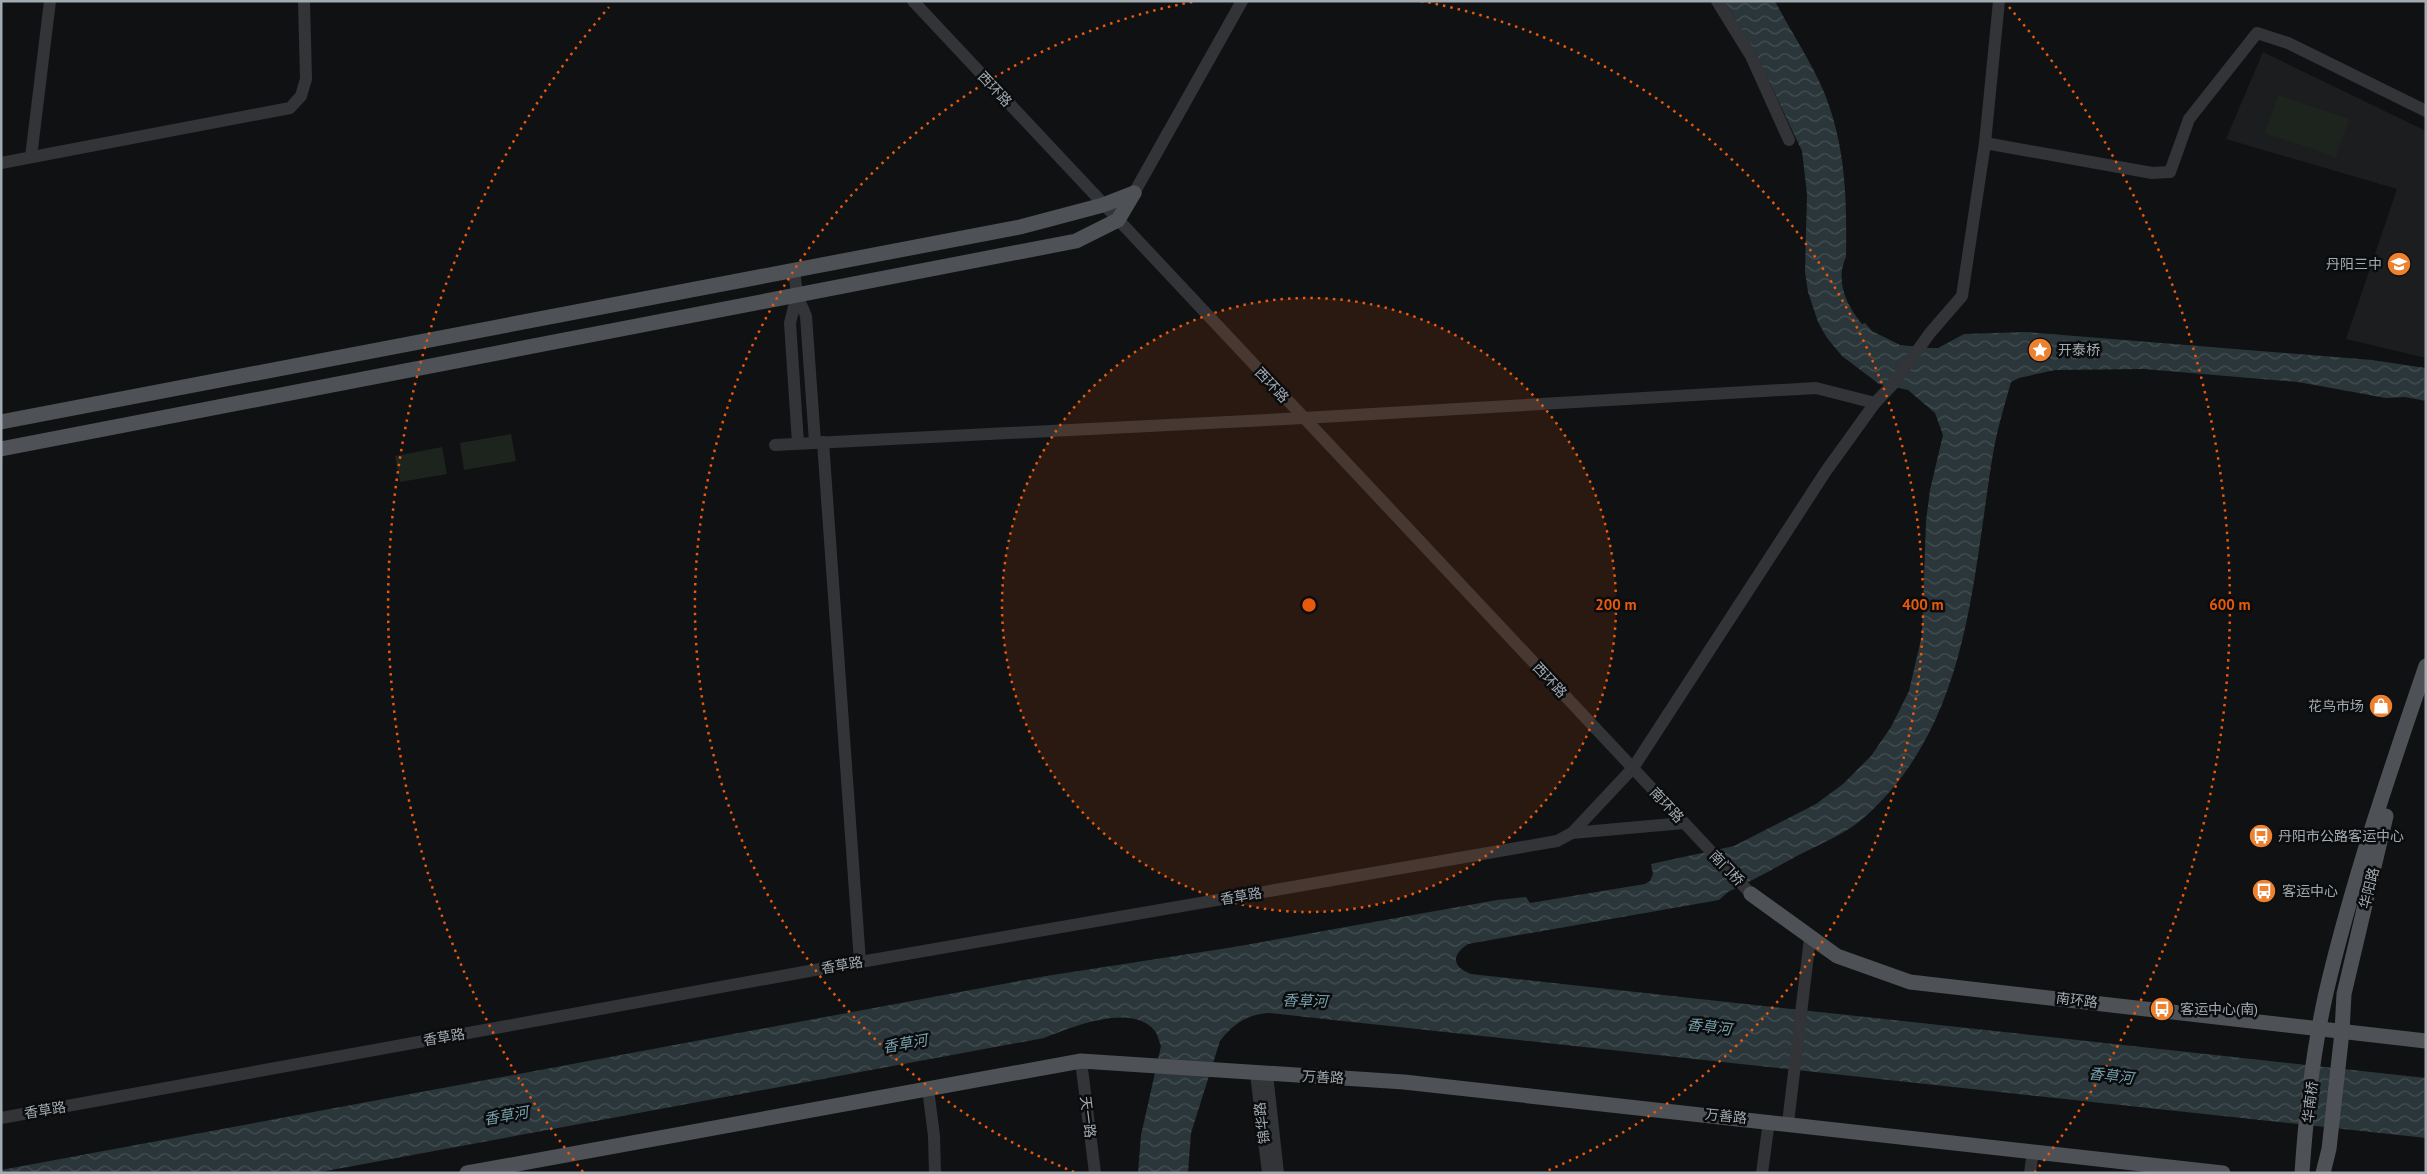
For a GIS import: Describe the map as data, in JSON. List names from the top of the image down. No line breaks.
{"streets":{"main road":["南环路","华阳路","万善路","华南桥"],"street":["西环路","南门桥","香草路","天一路","锦华路"]},"crossings":[["西环路","南环路"],["南环路","南门桥"],["南环路","华阳路"],["南环路","香草路"],["南环路","华南桥"],["华阳路","华南桥"],["万善路","天一路"],["万善路","锦华路"]],"water":["香草河"],"places":{"school or university":["丹阳三中"],"place":["开泰桥"],"shop":["花鸟市场"],"bus stop":["丹阳市公路客运中心","客运中心","客运中心(南)"]},"rings":["200 m","400 m","600 m"]}
